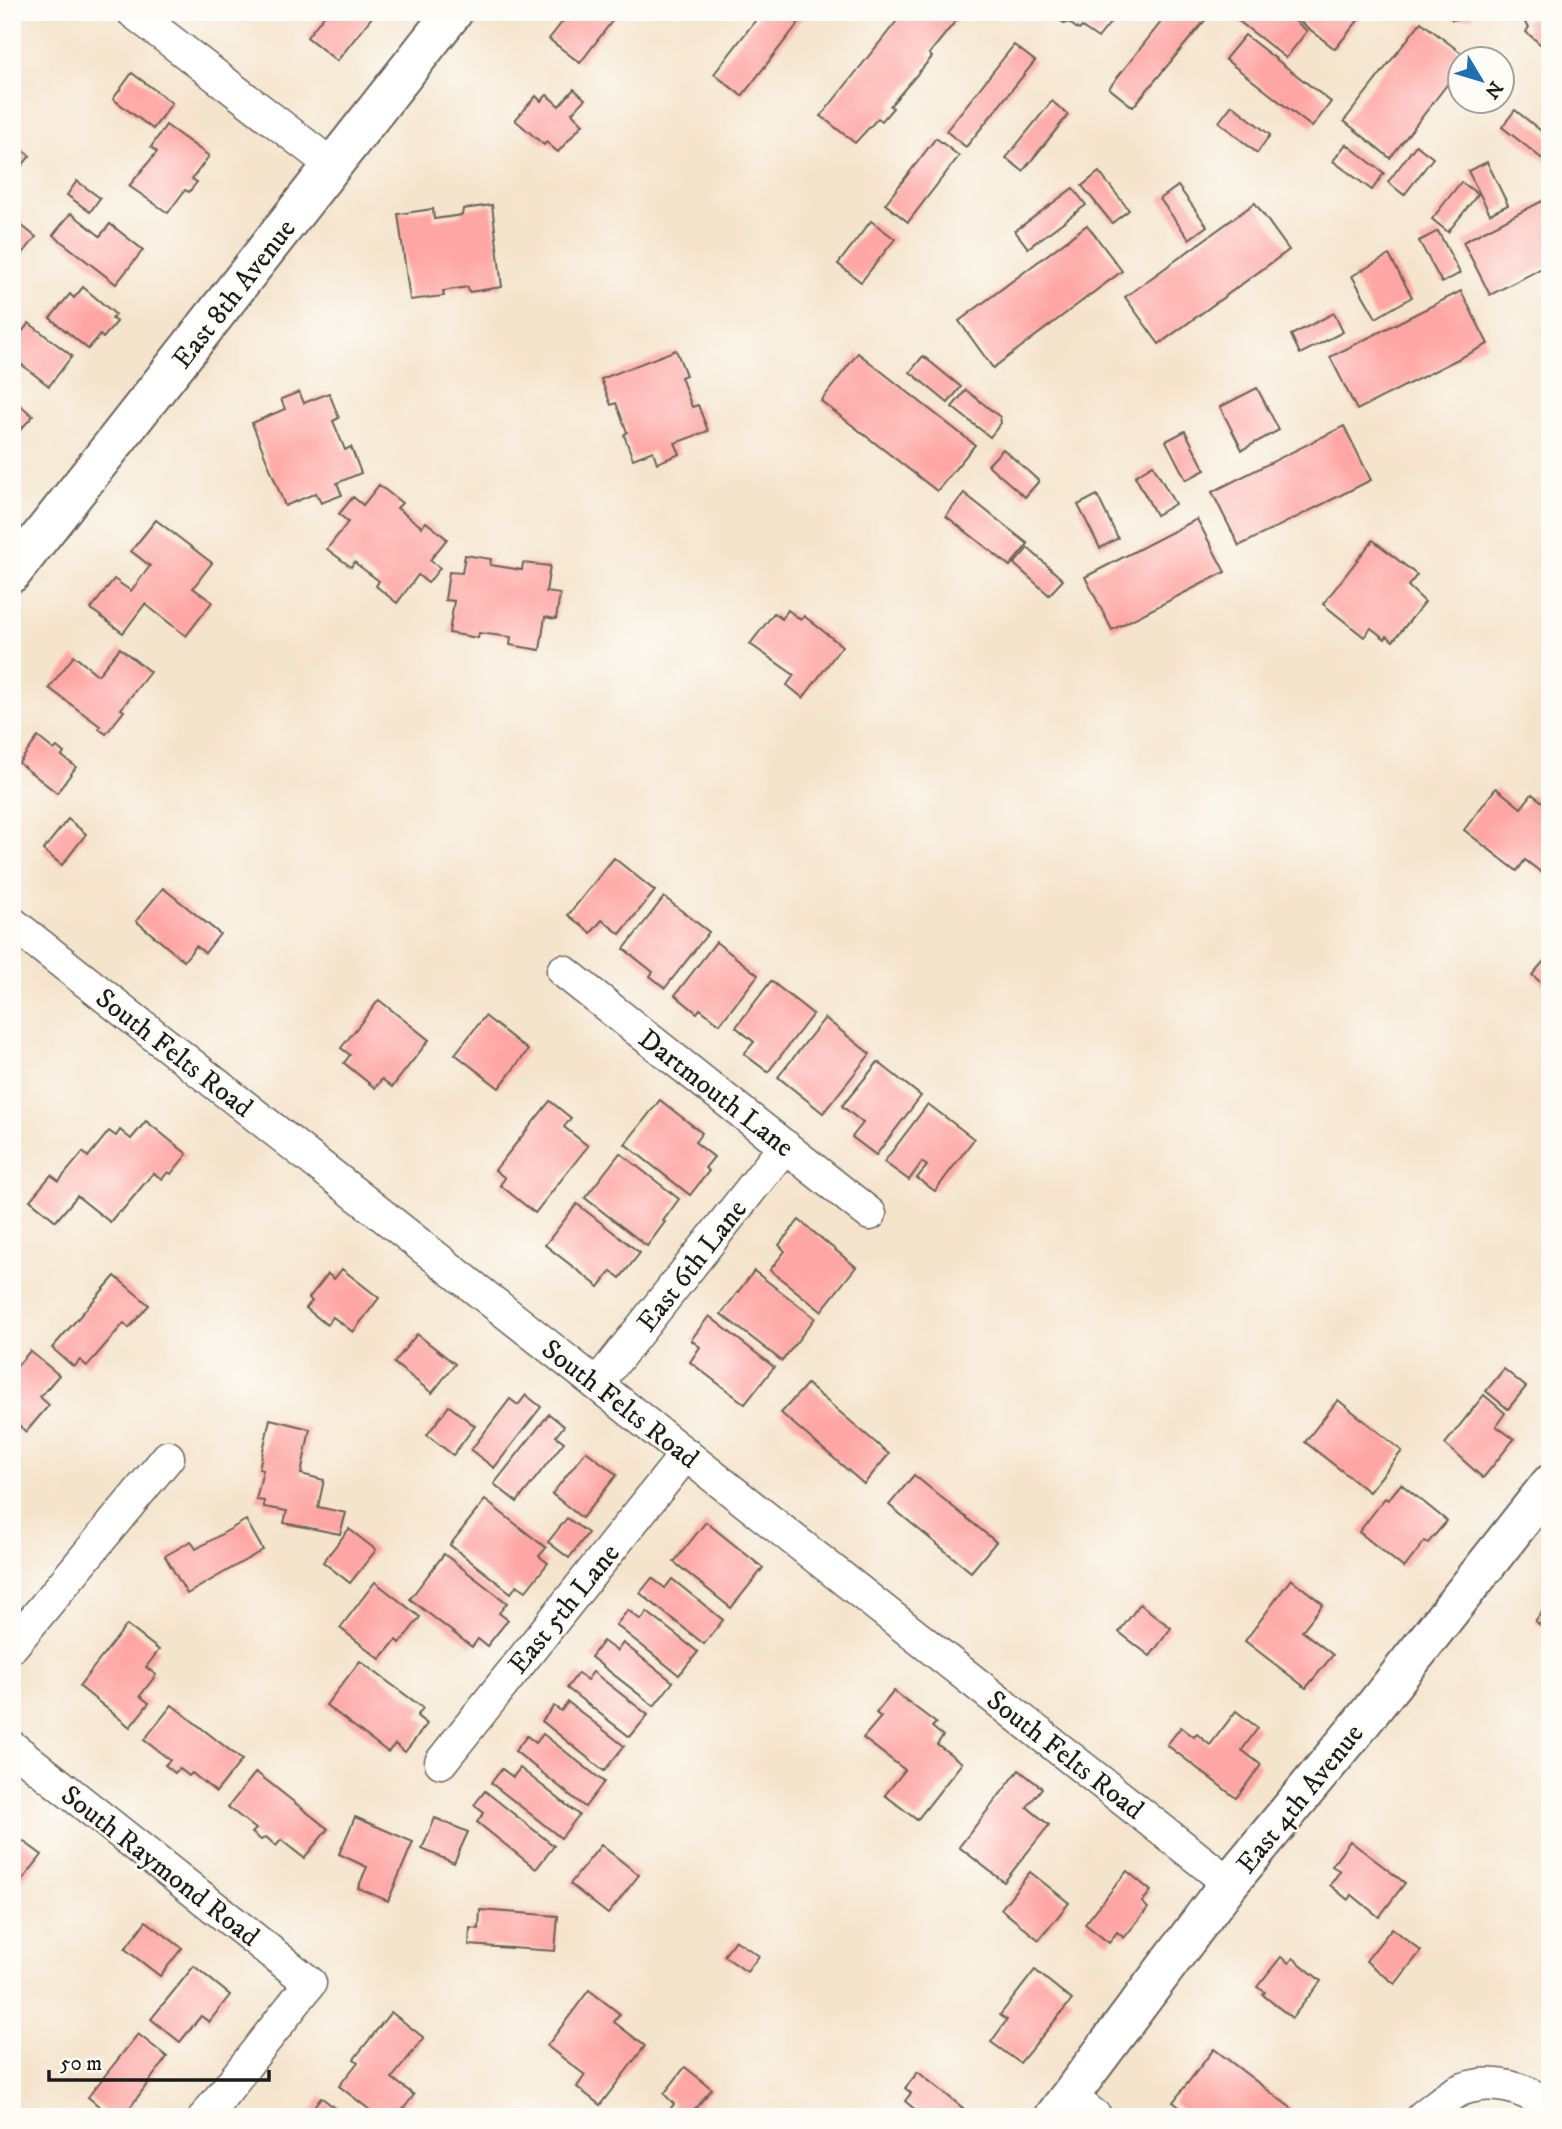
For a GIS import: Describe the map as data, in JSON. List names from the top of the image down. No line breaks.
{"streets":{"street":["East 8th Avenue","South Felts Road","Dartmouth Lane","East 6th Lane","East 5th Lane","East 4th Avenue","South Raymond Road"]},"crossings":[["South Felts Road","East 6th Lane"],["South Felts Road","East 5th Lane"],["South Felts Road","East 4th Avenue"],["Dartmouth Lane","East 6th Lane"]],"scale_bar":"50 m","north":"bottom right"}
